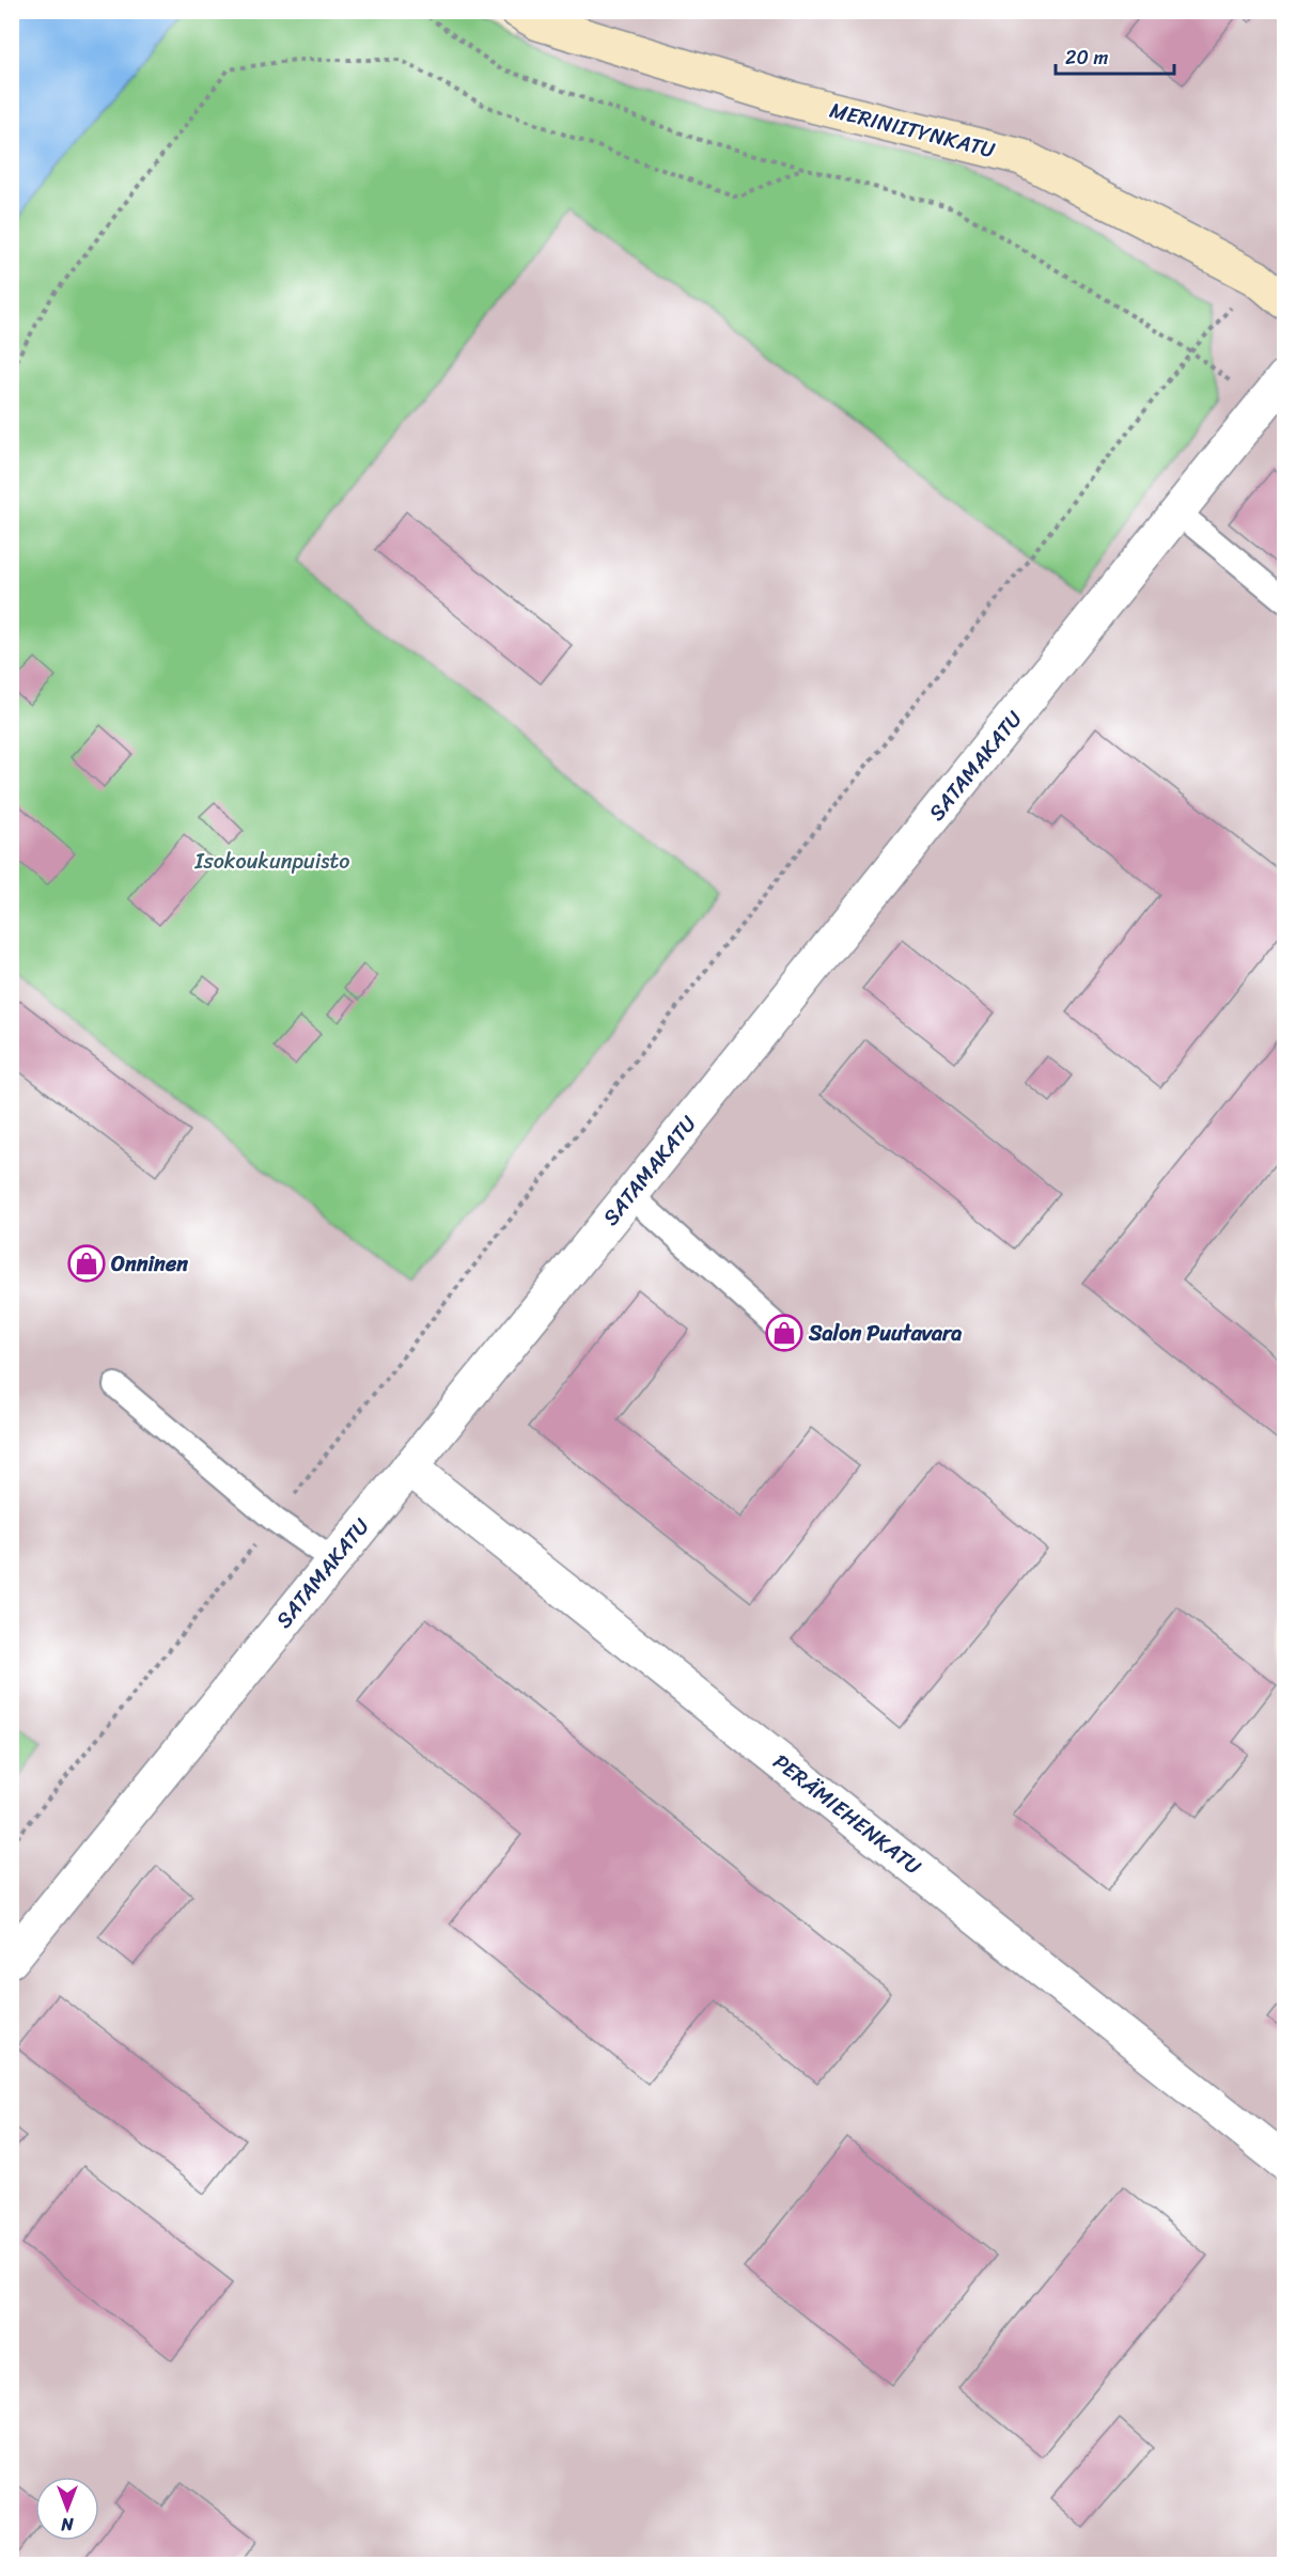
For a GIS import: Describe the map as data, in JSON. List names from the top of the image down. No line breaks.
{"streets":{"main road":["MERINIITYNKATU"],"street":["SATAMAKATU","PERÄMIEHENKATU"]},"crossings":[["SATAMAKATU","PERÄMIEHENKATU"]],"parks":["Isokoukunpuisto"],"places":{"shop":["Onninen","Salon Puutavara"]},"scale_bar":"20 m","north":"bottom"}
